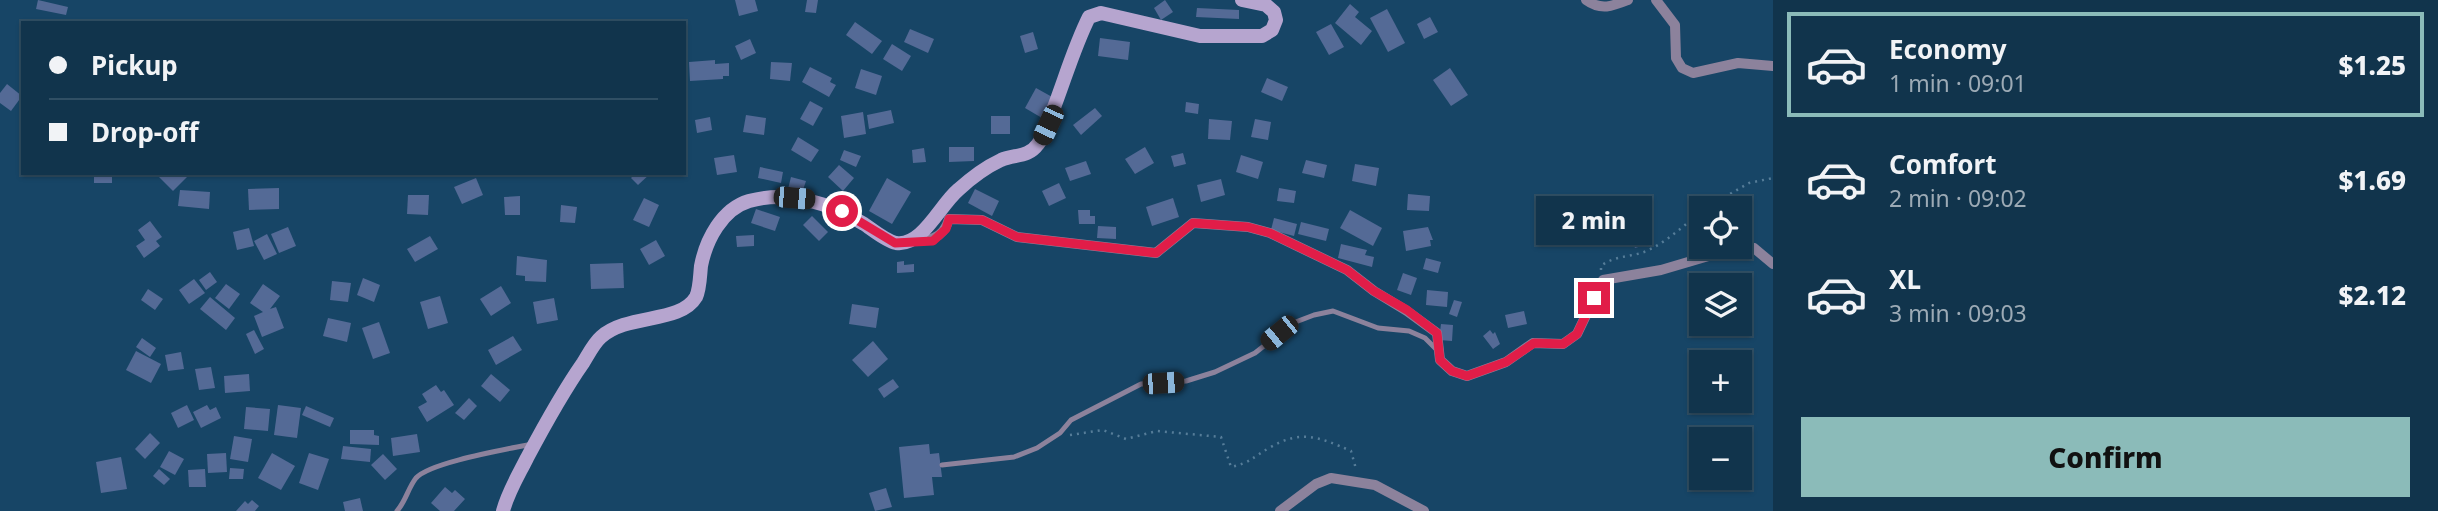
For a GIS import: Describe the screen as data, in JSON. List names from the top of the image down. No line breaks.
{"page":{"list":[{"name":"Economy","note":"1 min · 09:01","value":"$1.25"},{"name":"Comfort","note":"2 min · 09:02","value":"$1.69"},{"name":"XL","note":"3 min · 09:03","value":"$2.12"}],"banner":["Pickup","Drop-off"],"map_buttons":["+","−"],"bubble":"2 min","buttons":"Confirm"}}
